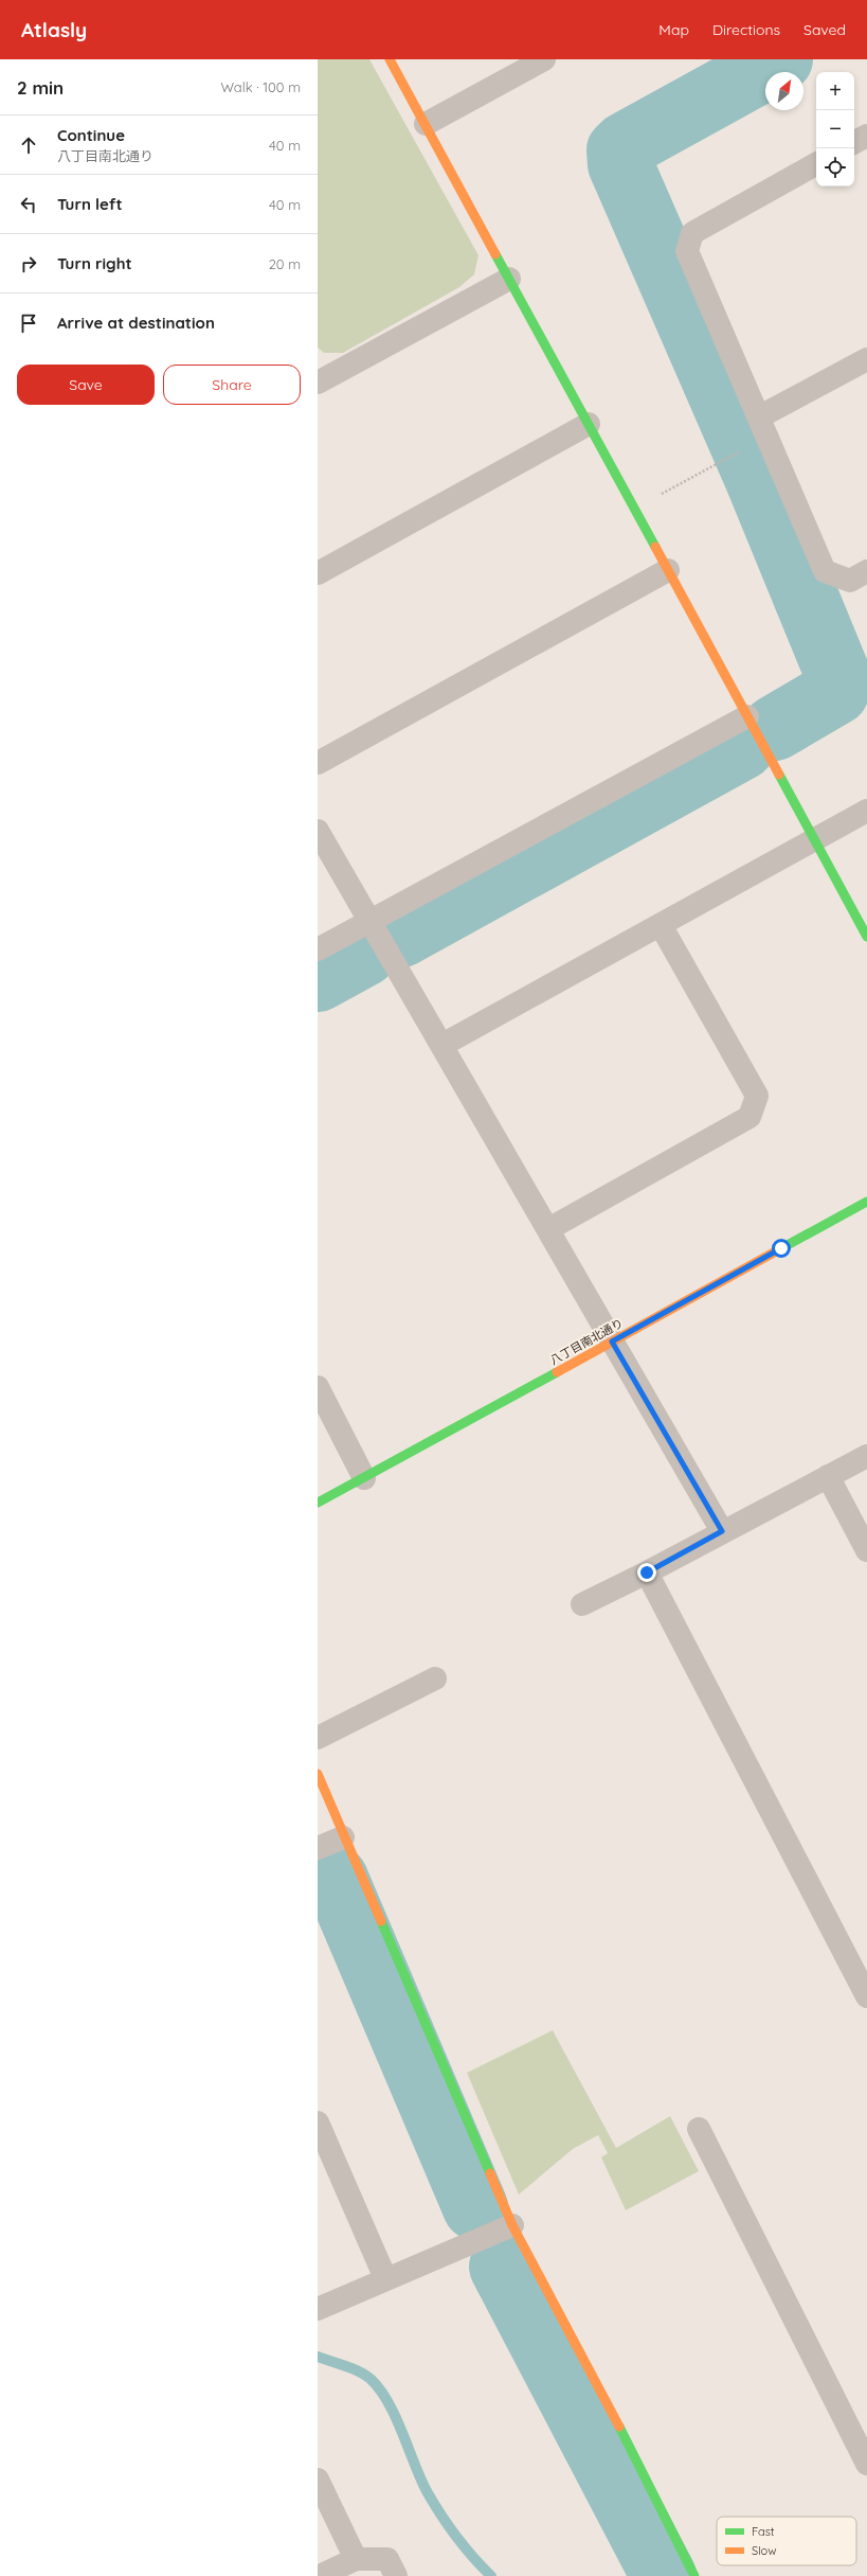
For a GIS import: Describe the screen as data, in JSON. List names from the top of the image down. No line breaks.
{"streets":{"street":["八丁目南北通り"]},"legend":["Fast","Slow"],"north":"top right","page":{"header":"Atlasly","nav":["Map","Directions","Saved"],"heading":["2 min","Walk · 100 m"],"map_buttons":["+","−"],"list":[["Continue","八丁目南北通り","40 m"],["Turn left","40 m"],["Turn right","20 m"],"Arrive at destination"],"buttons":["Save","Share"]}}
